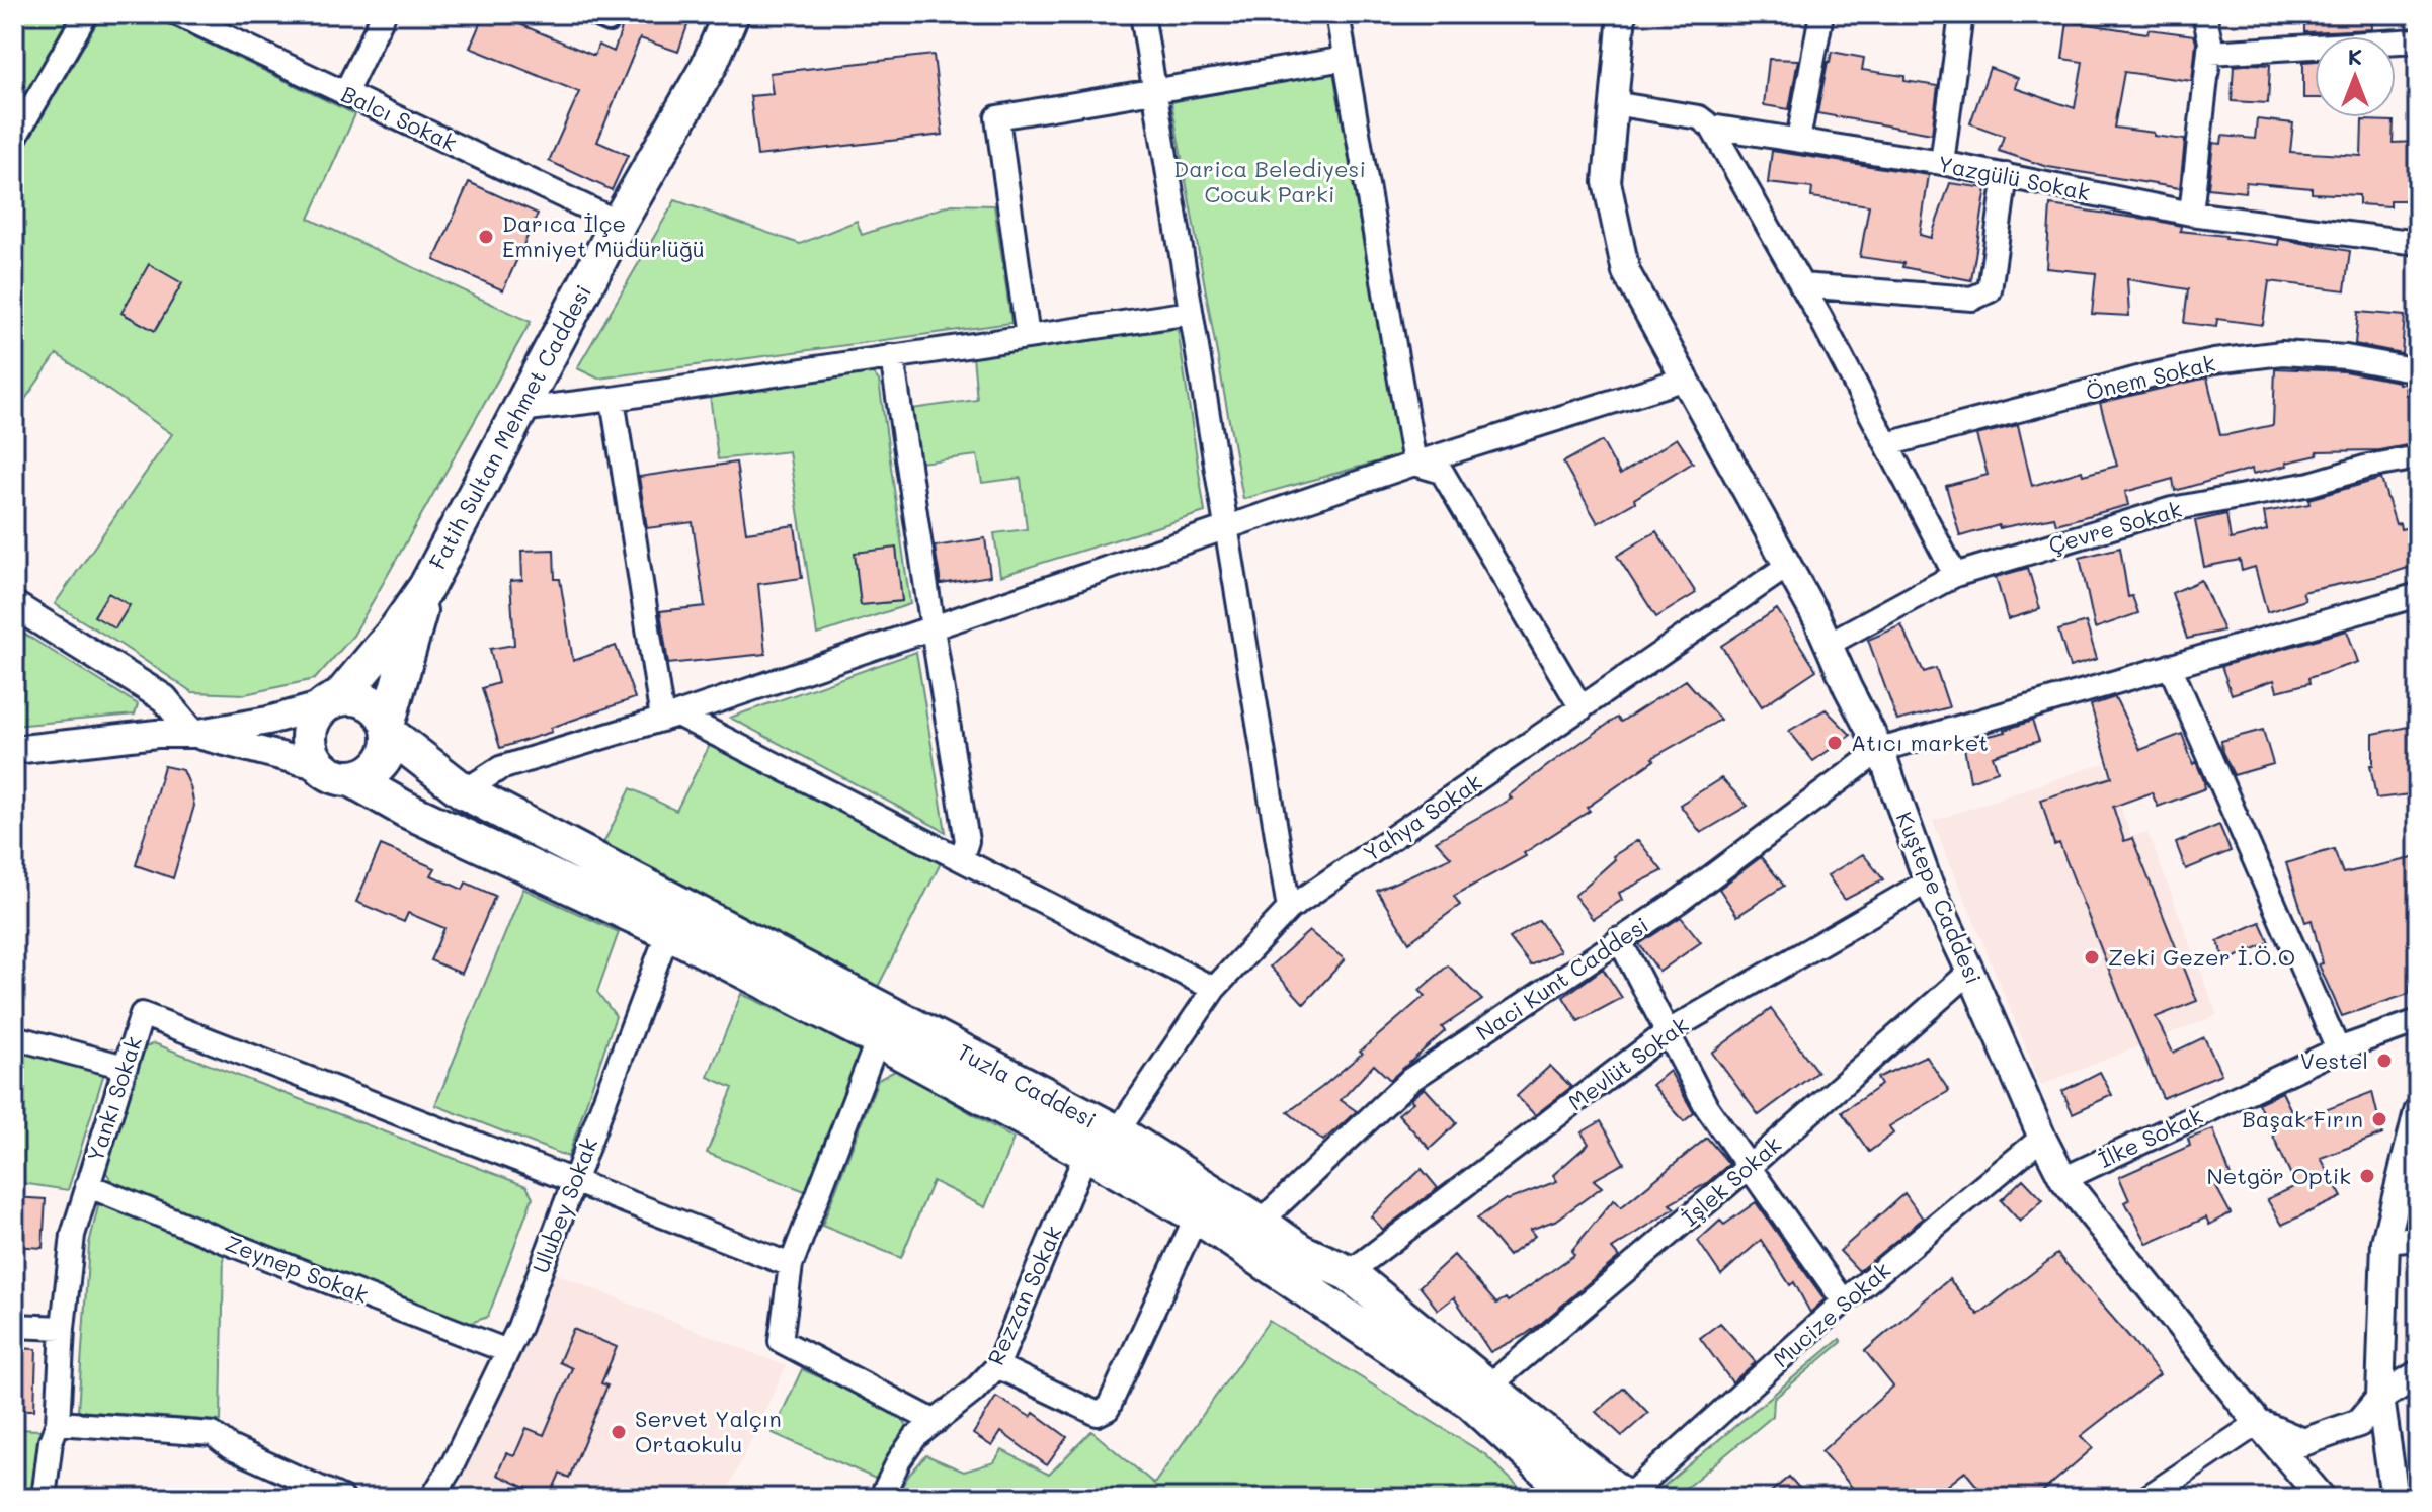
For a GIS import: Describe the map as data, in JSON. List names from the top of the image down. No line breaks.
{"streets":{"main road":["Fatih Sultan Mehmet Caddesi","Tuzla Caddesi"],"street":["Balcı Sokak","Yazgülü Sokak","Önem Sokak","Çevre Sokak","Yahya Sokak","Kuştepe Caddesi","Naci Kunt Caddesi","Mevlüt Sokak","Yankı Sokak","İlke Sokak","İşlek Sokak","Ulubey Sokak","Zeynep Sokak","Rezzan Sokak","Mucize Sokak"]},"crossings":[["Balcı Sokak","Fatih Sultan Mehmet Caddesi"],["Yazgülü Sokak","Kuştepe Caddesi"],["Fatih Sultan Mehmet Caddesi","Tuzla Caddesi"],["Çevre Sokak","Kuştepe Caddesi"],["Yahya Sokak","Kuştepe Caddesi"],["Yahya Sokak","Tuzla Caddesi"],["Kuştepe Caddesi","Naci Kunt Caddesi"],["Kuştepe Caddesi","Mevlüt Sokak"],["Kuştepe Caddesi","İlke Sokak"],["Kuştepe Caddesi","İşlek Sokak"],["Kuştepe Caddesi","Mucize Sokak"],["Naci Kunt Caddesi","Tuzla Caddesi"],["Mevlüt Sokak","Tuzla Caddesi"],["Tuzla Caddesi","İşlek Sokak"],["Tuzla Caddesi","Ulubey Sokak"],["Tuzla Caddesi","Rezzan Sokak"],["Tuzla Caddesi","Mucize Sokak"],["Yankı Sokak","Ulubey Sokak"],["Yankı Sokak","Zeynep Sokak"],["Ulubey Sokak","Zeynep Sokak"]],"parks":["Darica Belediyesi Cocuk Parki"],"places":["Darıca İlçe Emniyet Müdürlüğü","Atıcı market","Zeki Gezer İ.Ö.O","Vestel","Başak Fırın","Netgör Optik","Servet Yalçın Ortaokulu"],"north":"top"}
